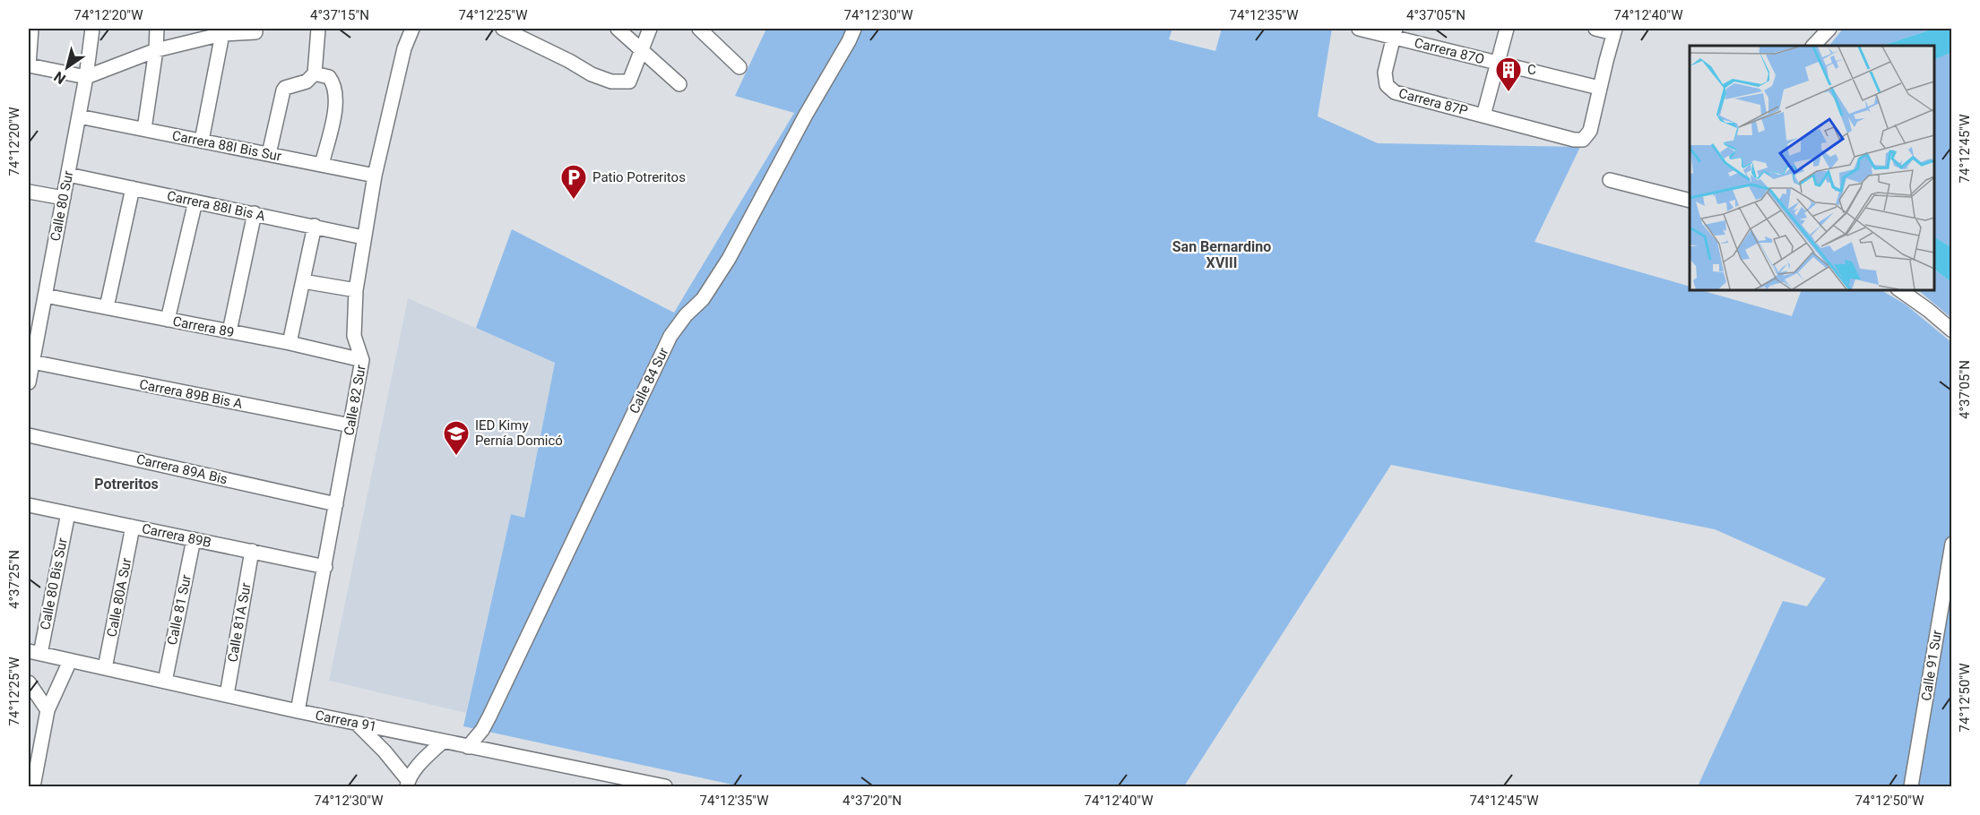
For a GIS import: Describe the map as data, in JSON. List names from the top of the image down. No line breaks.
{"streets":{"street":["Carrera 87O","Carrera 87P","Carrera 88I Bis Sur","Calle 80 Sur","Carrera 88I Bis A","Carrera 89","Calle 84 Sur","Carrera 89B Bis A","Calle 82 Sur","Carrera 89A Bis","Carrera 89B","Calle 80 Bis Sur","Calle 80A Sur","Calle 81 Sur","Calle 81A Sur","Calle 91 Sur","Carrera 91"]},"crossings":[["Carrera 87O","Carrera 87P"],["Carrera 88I Bis Sur","Calle 80 Sur"],["Carrera 88I Bis Sur","Calle 82 Sur"],["Calle 80 Sur","Carrera 88I Bis A"],["Calle 80 Sur","Carrera 89"],["Calle 80 Sur","Carrera 89B Bis A"],["Carrera 88I Bis A","Calle 82 Sur"],["Carrera 89","Calle 82 Sur"],["Calle 84 Sur","Carrera 91"],["Carrera 89B Bis A","Calle 82 Sur"],["Calle 82 Sur","Carrera 89A Bis"],["Calle 82 Sur","Carrera 89B"],["Calle 82 Sur","Carrera 91"],["Carrera 89B","Calle 80 Bis Sur"],["Carrera 89B","Calle 80A Sur"],["Carrera 89B","Calle 81 Sur"],["Carrera 89B","Calle 81A Sur"],["Calle 80 Bis Sur","Carrera 91"],["Calle 80A Sur","Carrera 91"],["Calle 81 Sur","Carrera 91"],["Calle 81A Sur","Carrera 91"]],"districts":["San Bernardino XVIII","Potreritos"],"places":{"building":["C"],"parking":["Patio Potreritos"],"school or university":["IED Kimy Pernía Domicó"]},"north":"bottom left","coordinates":["74°12'20\"W","4°37'15\"N","74°12'25\"W","74°12'30\"W","74°12'35\"W","4°37'05\"N","74°12'40\"W","74°12'45\"W","4°37'25\"N","74°12'50\"W","4°37'20\"N"]}
